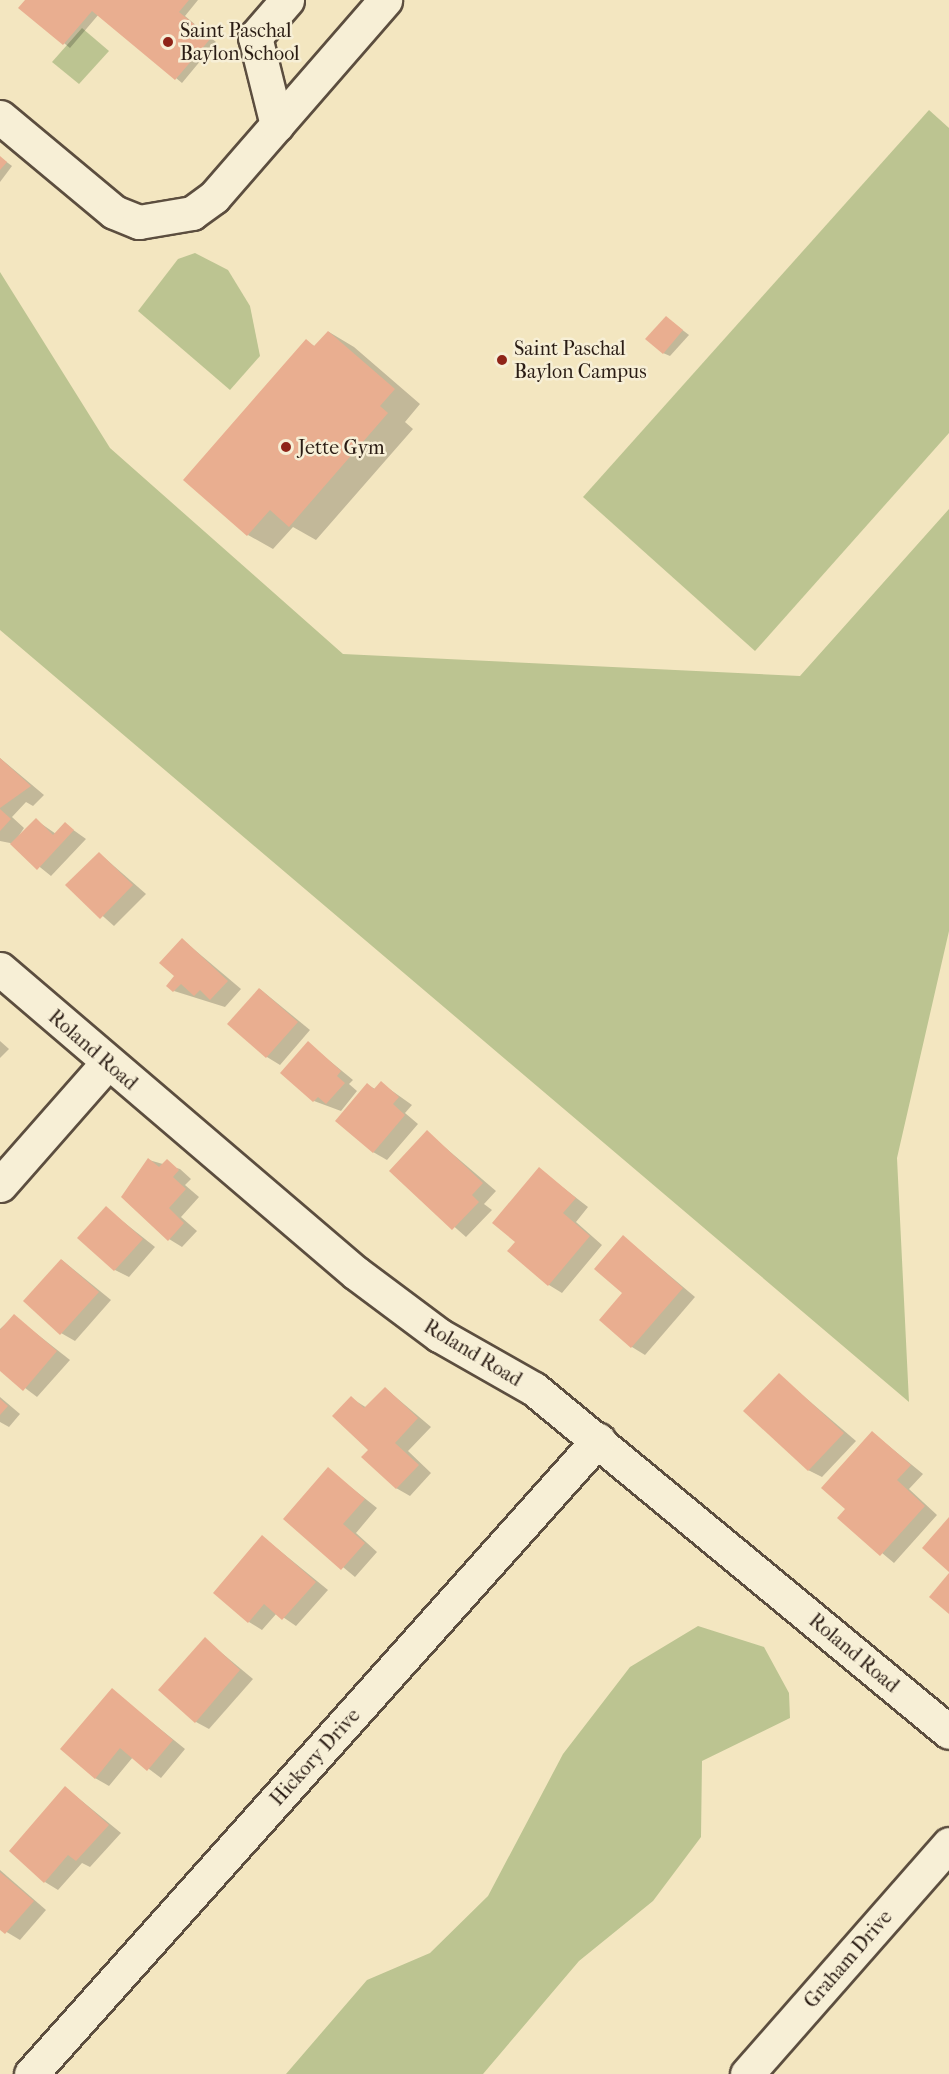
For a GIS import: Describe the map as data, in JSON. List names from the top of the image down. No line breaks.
{"streets":{"street":["Roland Road","Hickory Drive","Graham Drive"]},"crossings":[["Roland Road","Hickory Drive"]],"places":["Saint Paschal Baylon School","Saint Paschal Baylon Campus","Jette Gym"]}
